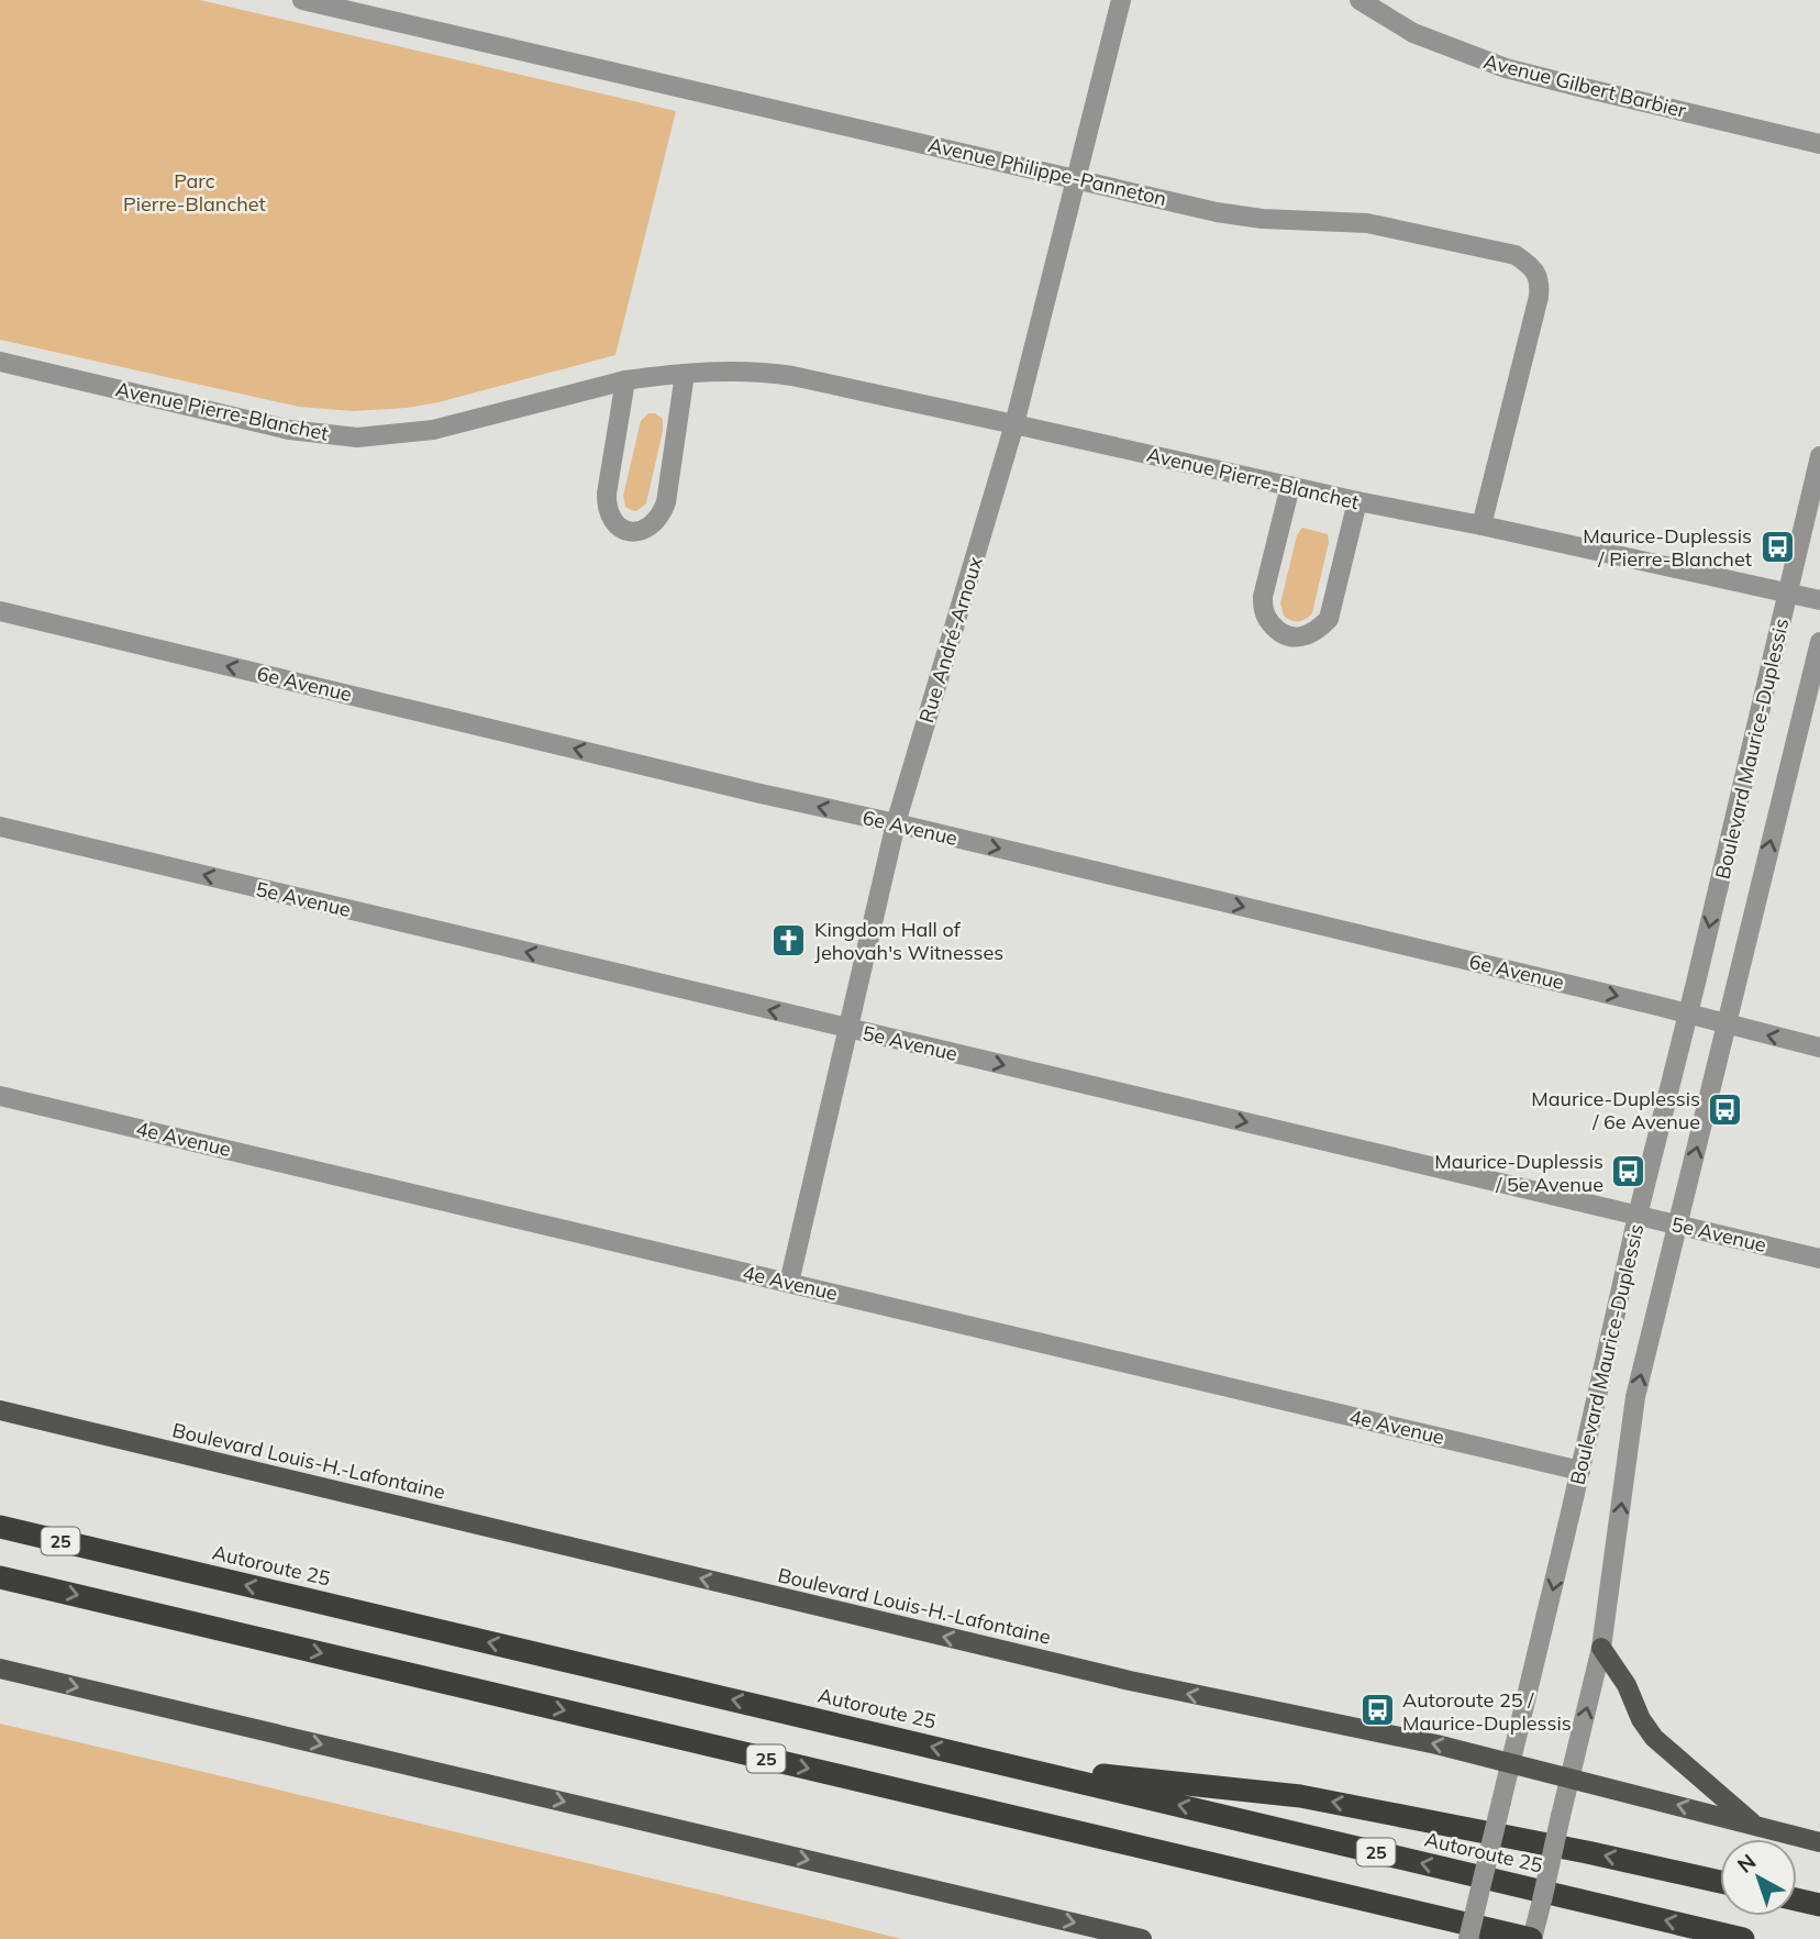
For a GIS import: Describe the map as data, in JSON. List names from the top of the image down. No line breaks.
{"streets":{"highway":["25","Autoroute 25"],"main road":["Boulevard Louis-H.-Lafontaine"],"street":["Avenue Gilbert Barbier","Avenue Philippe-Panneton","Avenue Pierre-Blanchet","Rue André-Arnoux","6e Avenue","Boulevard Maurice-Duplessis","5e Avenue","4e Avenue"]},"crossings":[["Avenue Philippe-Panneton","Avenue Pierre-Blanchet"],["Avenue Philippe-Panneton","Rue André-Arnoux"],["Avenue Pierre-Blanchet","Rue André-Arnoux"],["Avenue Pierre-Blanchet","Boulevard Maurice-Duplessis"],["Rue André-Arnoux","6e Avenue"],["Rue André-Arnoux","5e Avenue"],["Rue André-Arnoux","4e Avenue"],["6e Avenue","Boulevard Maurice-Duplessis"],["Boulevard Maurice-Duplessis","5e Avenue"],["Boulevard Maurice-Duplessis","4e Avenue"],["Boulevard Maurice-Duplessis","Boulevard Louis-H.-Lafontaine"],["Boulevard Maurice-Duplessis","25"]],"one_way":["Boulevard Louis-H.-Lafontaine"],"parks":["Parc Pierre-Blanchet"],"places":{"bus stop":["Maurice-Duplessis / Pierre-Blanchet","Maurice-Duplessis / 6e Avenue","Maurice-Duplessis / 5e Avenue","Autoroute 25 / Maurice-Duplessis"],"church":["Kingdom Hall of Jehovah's Witnesses"]},"north":"top left"}
